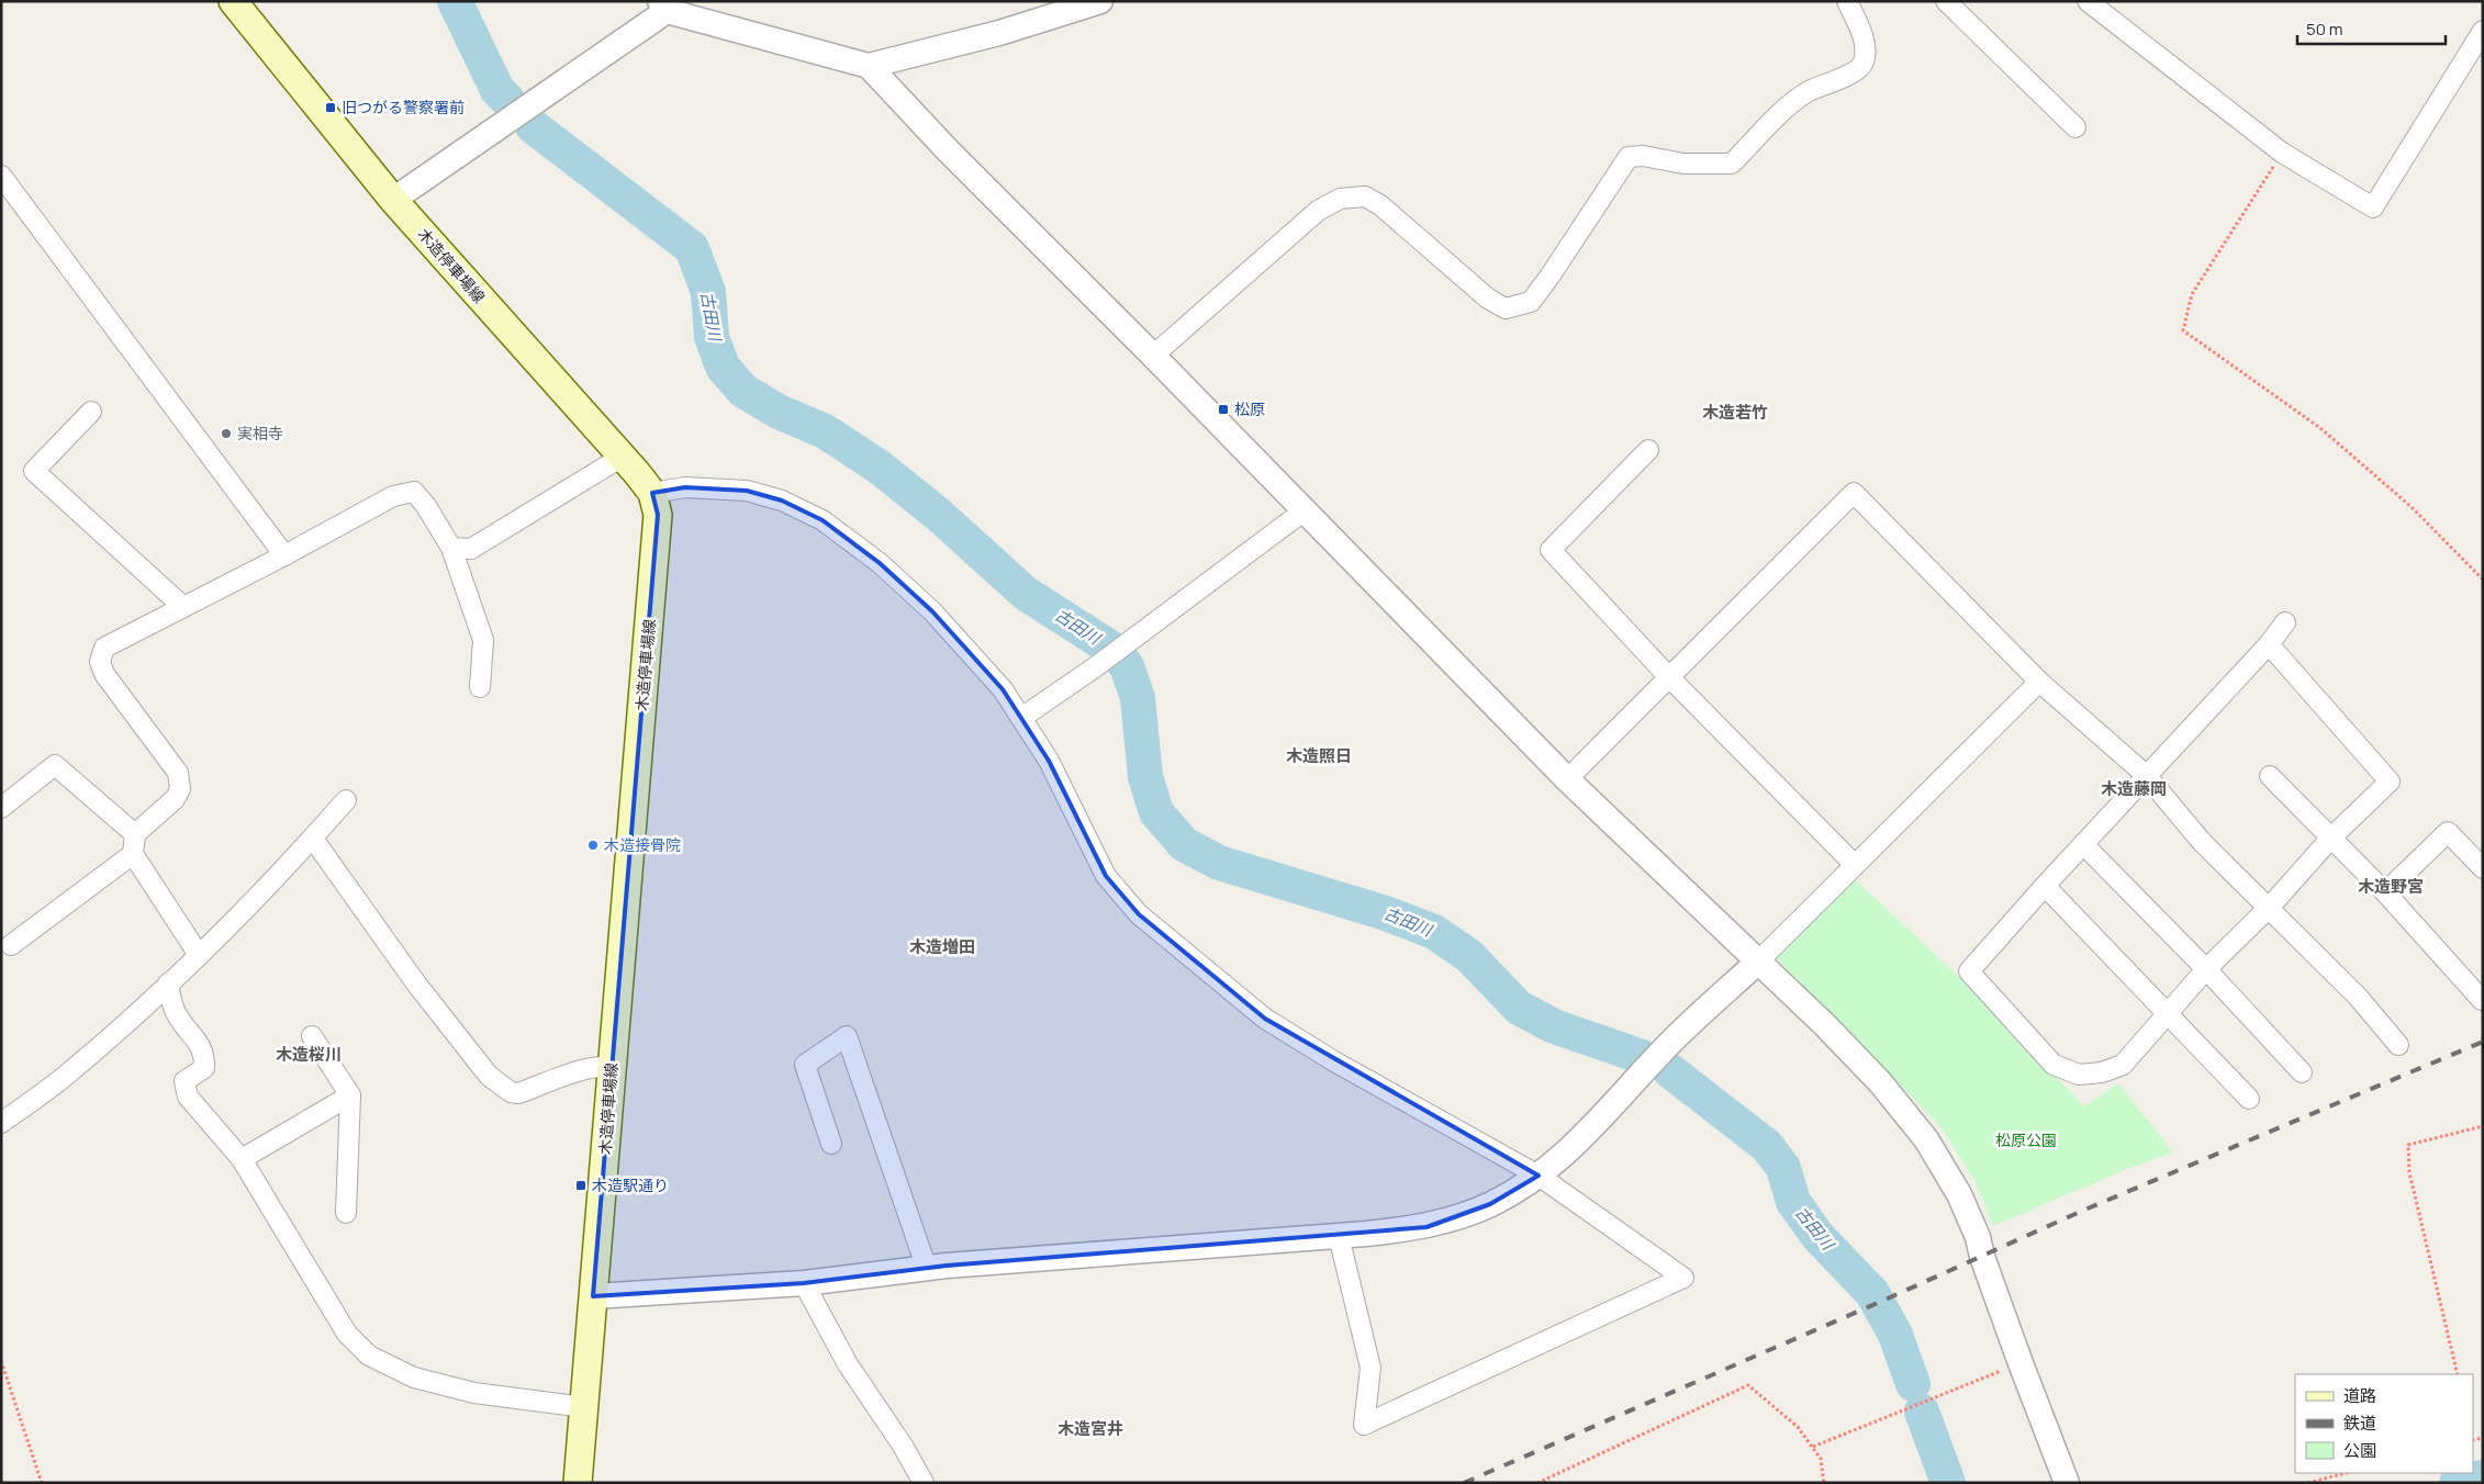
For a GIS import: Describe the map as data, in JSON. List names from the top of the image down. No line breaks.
{"streets":{"main road":["木造停車場線"]},"districts":["木造若竹","木造照日","木造藤岡","木造野宮","木造増田","木造桜川","木造宮井"],"water":["古田川"],"parks":["松原公園"],"places":{"transit":["旧つがる警察署前","松原","木造駅通り"],"other":["実相寺","木造接骨院"]},"legend":["道路","鉄道","公園"],"scale_bar":"50 m"}
